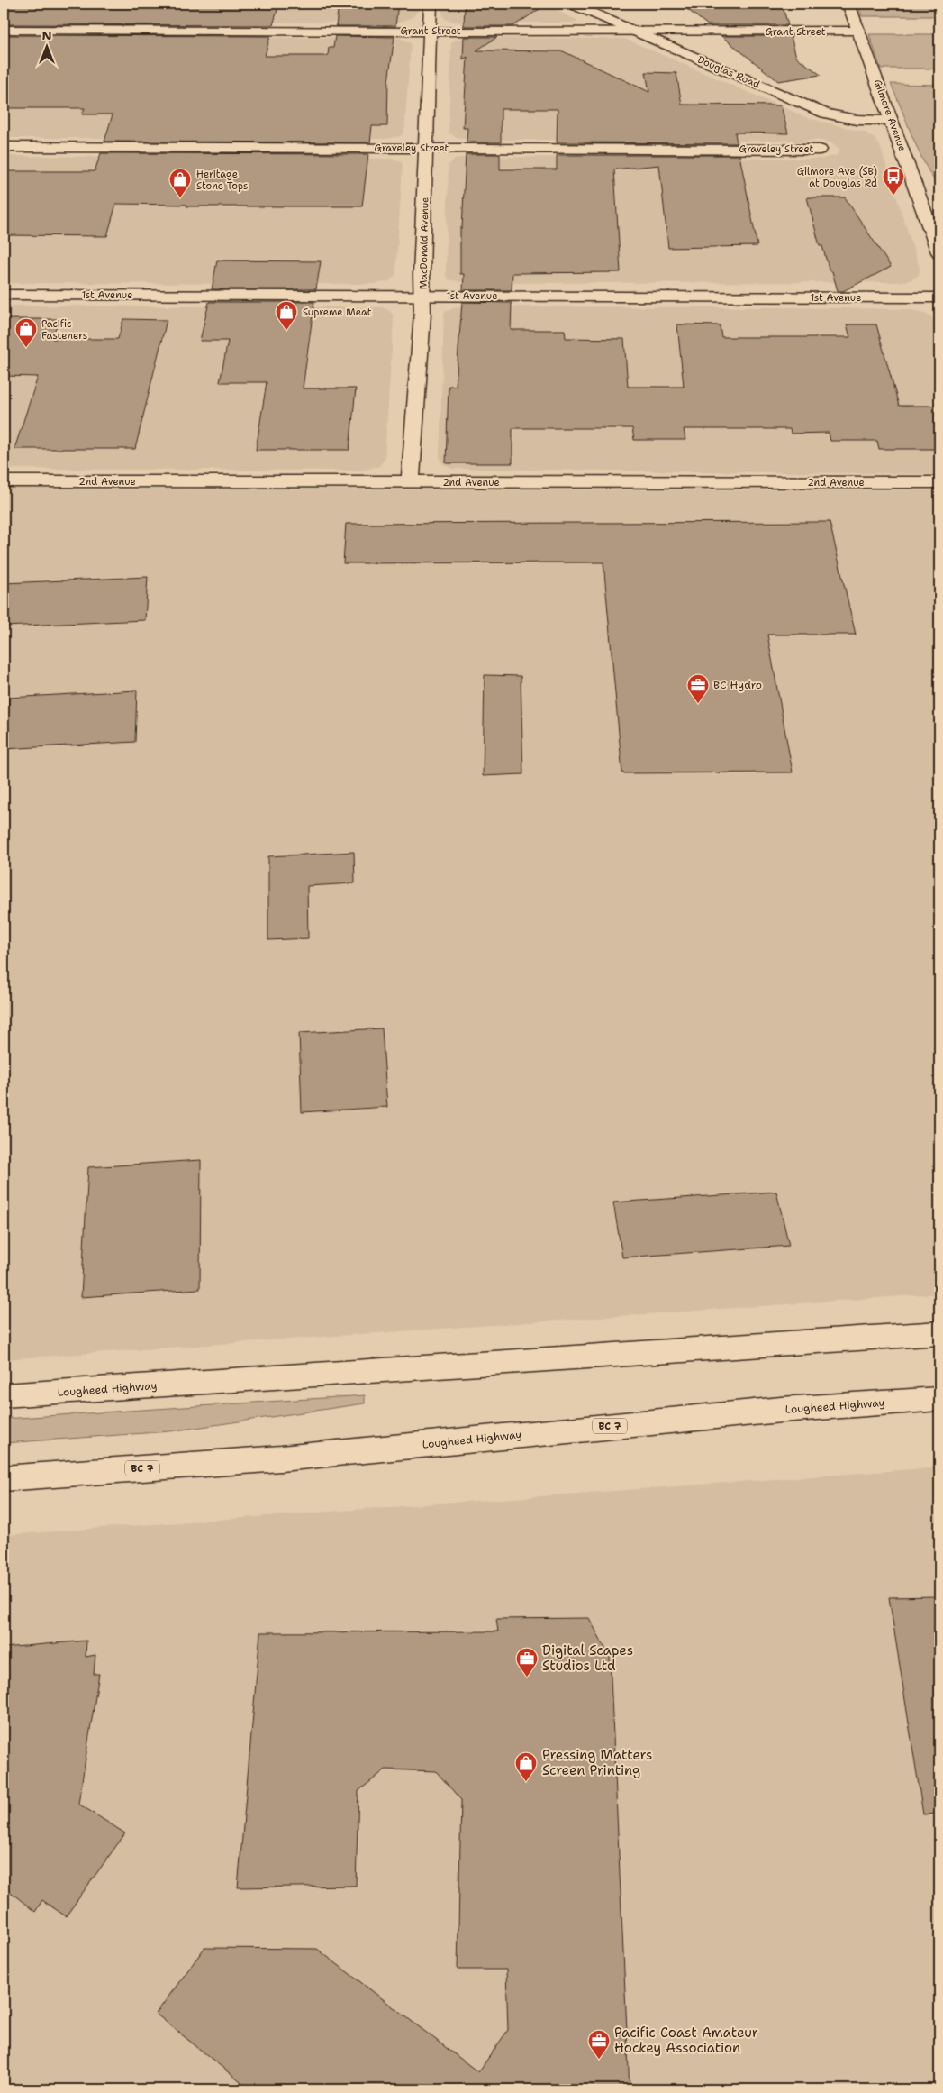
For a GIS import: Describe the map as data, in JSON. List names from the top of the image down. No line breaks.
{"streets":{"street":["Grant Street","Douglas Road","Gilmore Avenue","Graveley Street","MacDonald Avenue","1st Avenue","2nd Avenue","Lougheed Highway","BC 7"]},"crossings":[["Grant Street","Douglas Road"],["Grant Street","Gilmore Avenue"],["Grant Street","MacDonald Avenue"],["Douglas Road","Gilmore Avenue"],["Graveley Street","MacDonald Avenue"],["MacDonald Avenue","1st Avenue"],["MacDonald Avenue","2nd Avenue"]],"places":{"bus stop":["Gilmore Ave (SB) at Douglas Rd"],"shop":["Heritage Stone Tops","Supreme Meat","Pacific Fasteners","Pressing Matters Screen Printing"],"office":["BC Hydro","Digital Scapes Studios Ltd","Pacific Coast Amateur Hockey Association"]},"north":"top"}
